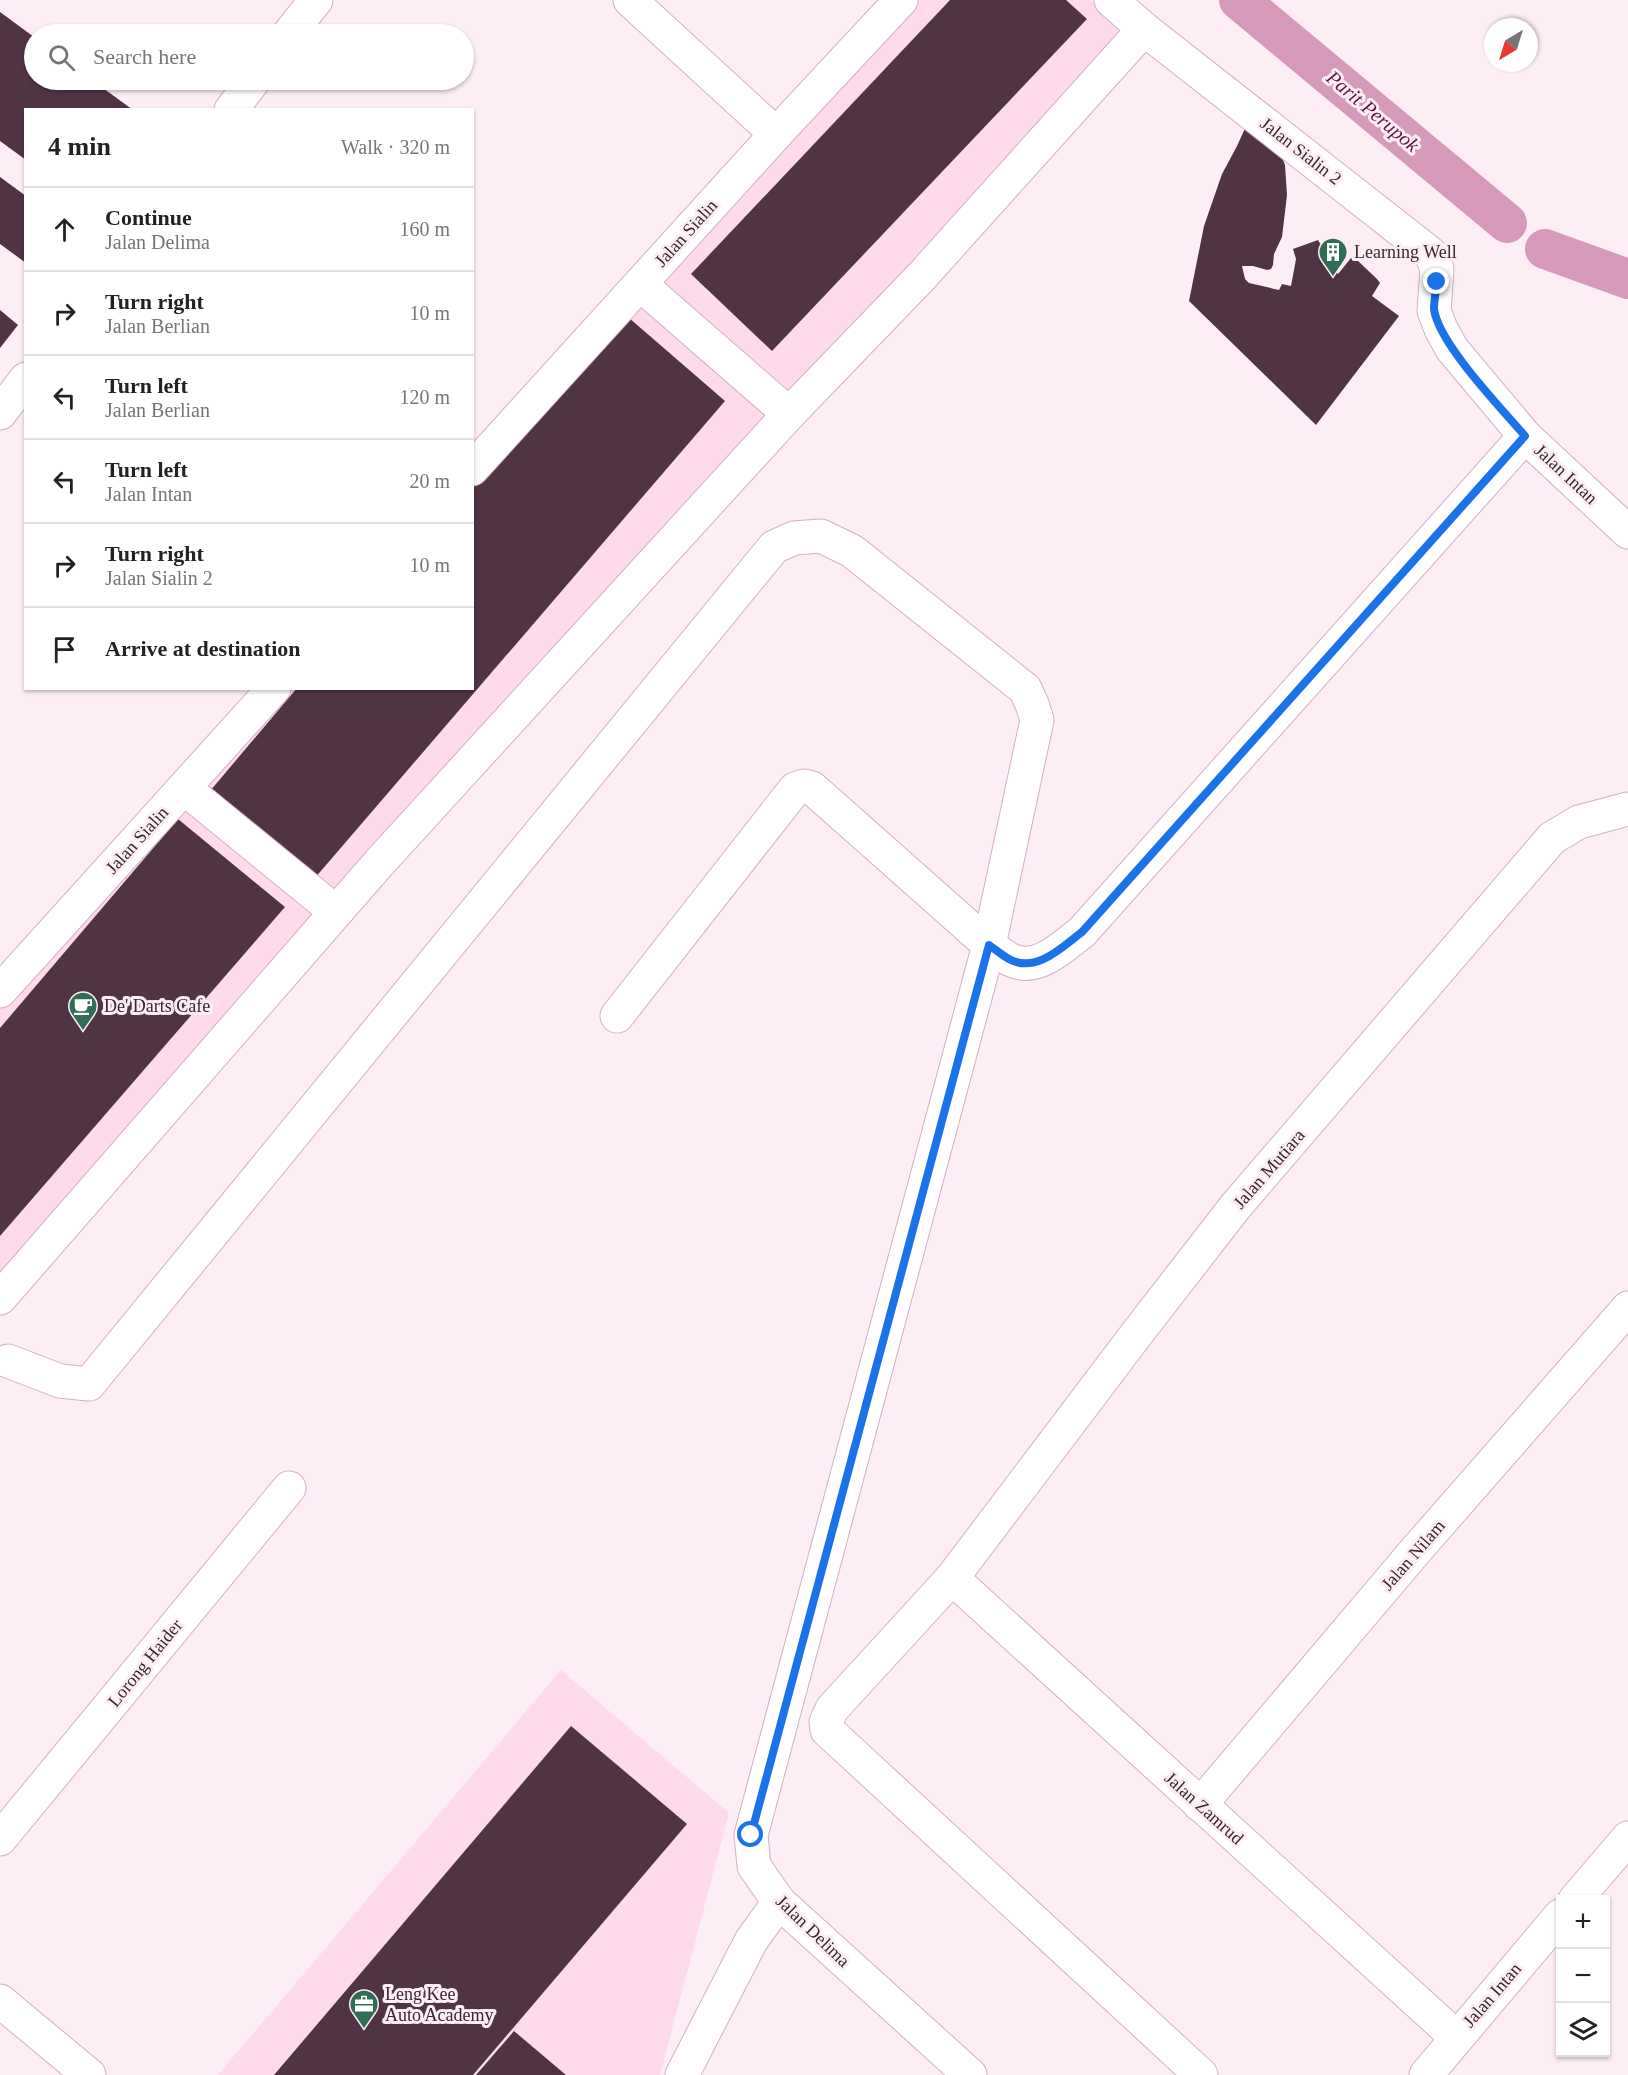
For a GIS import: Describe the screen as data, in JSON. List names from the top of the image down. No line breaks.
{"streets":{"street":["Jalan Sialin 2","Jalan Sialin","Jalan Intan","Jalan Mutiara","Jalan Nilam","Lorong Haider","Jalan Zamrud","Jalan Delima"]},"crossings":[["Jalan Sialin 2","Jalan Intan"],["Jalan Intan","Jalan Zamrud"],["Jalan Mutiara","Jalan Zamrud"],["Jalan Nilam","Jalan Zamrud"]],"water":["Parit Perupok"],"places":{"building":["Learning Well"],"cafe":["De' Darts Cafe"],"office":["Leng Kee Auto Academy"]},"north":"bottom left","page":{"search":"Search here","heading":["4 min","Walk · 320 m"],"list":[["Continue","Jalan Delima","160 m"],["Turn right","Jalan Berlian","10 m"],["Turn left","Jalan Berlian","120 m"],["Turn left","Jalan Intan","20 m"],["Turn right","Jalan Sialin 2","10 m"],"Arrive at destination"],"map_buttons":["+","−"]}}
